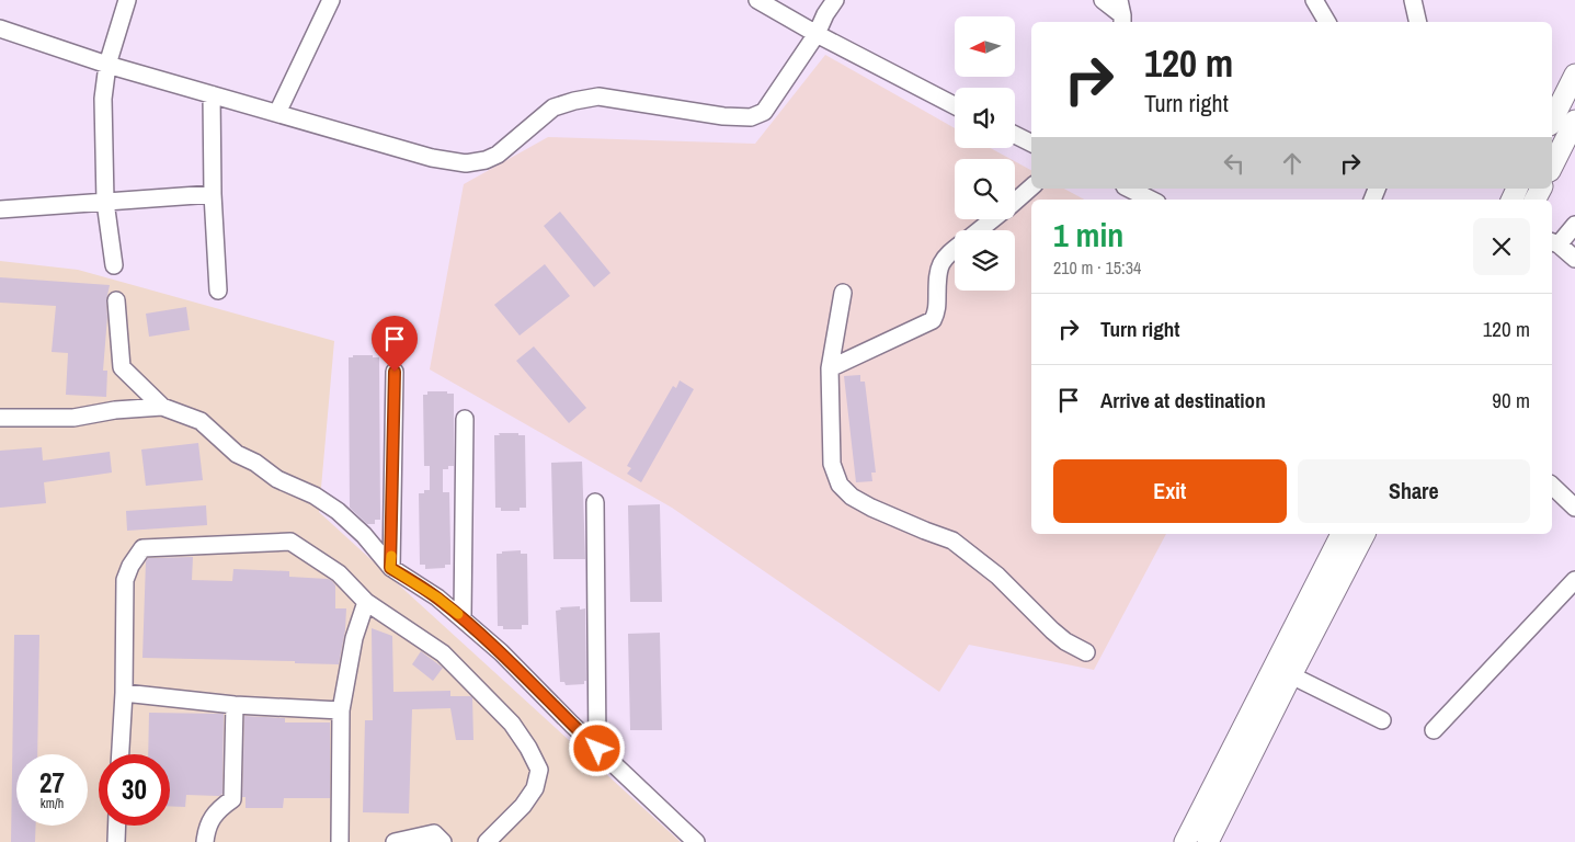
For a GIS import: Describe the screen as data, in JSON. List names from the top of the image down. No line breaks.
{"north":"left","page":{"turn":["120 m","Turn right"],"heading":["1 min","210 m · 15:34"],"list":[{"name":"Turn right","value":"120 m"},{"name":"Arrive at destination","value":"90 m"}],"buttons":["Exit","Share"],"speed":"27 km/h","limit":"30"}}
